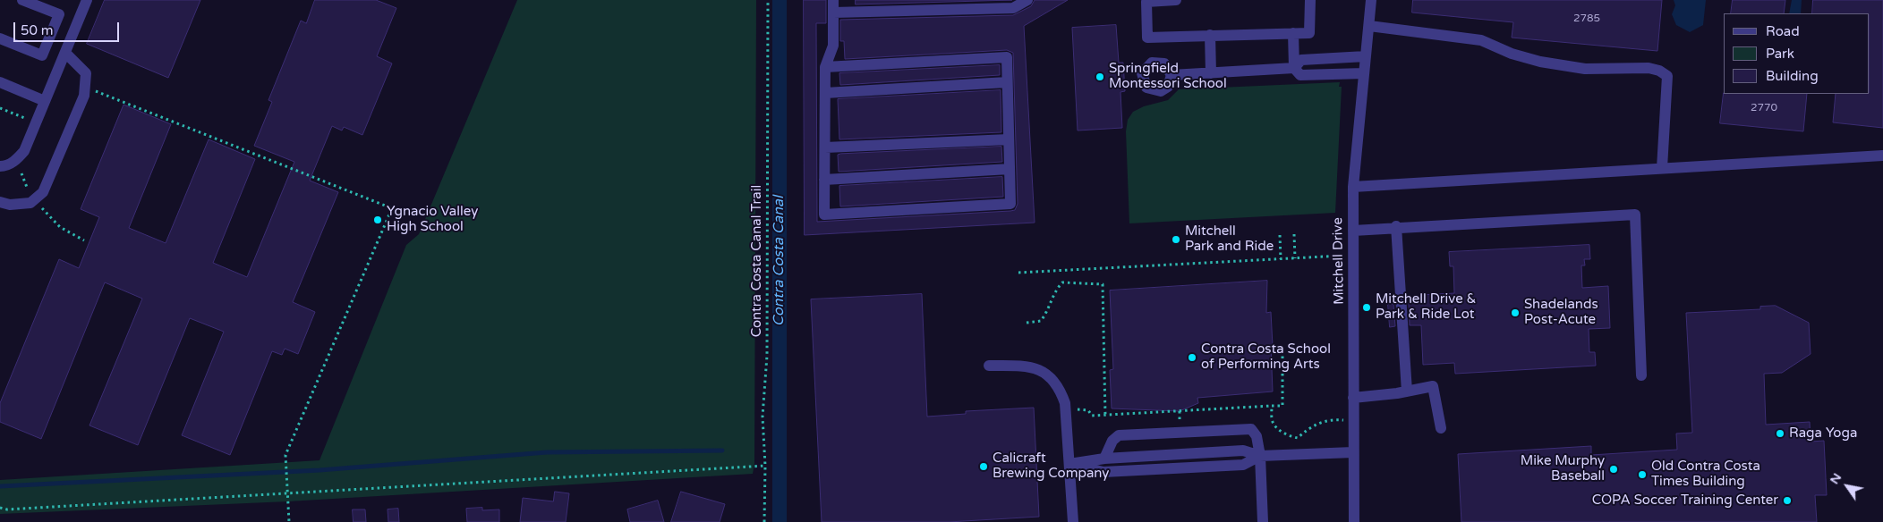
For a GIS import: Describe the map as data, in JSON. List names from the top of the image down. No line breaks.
{"streets":{"street":["Mitchell Drive"],"path":["Contra Costa Canal Trail"]},"water":["Contra Costa Canal"],"places":["Springfield Montessori School","Ygnacio Valley High School","Mitchell Park and Ride","Mitchell Drive & Park & Ride Lot","Shadelands Post-Acute","Contra Costa School of Performing Arts","Raga Yoga","Calicraft Brewing Company","Mike Murphy Baseball","Old Contra Costa Times Building","COPA Soccer Training Center"],"house_numbers":["2785","2770"],"legend":["Road","Park","Building"],"scale_bar":"50 m","north":"top left"}
